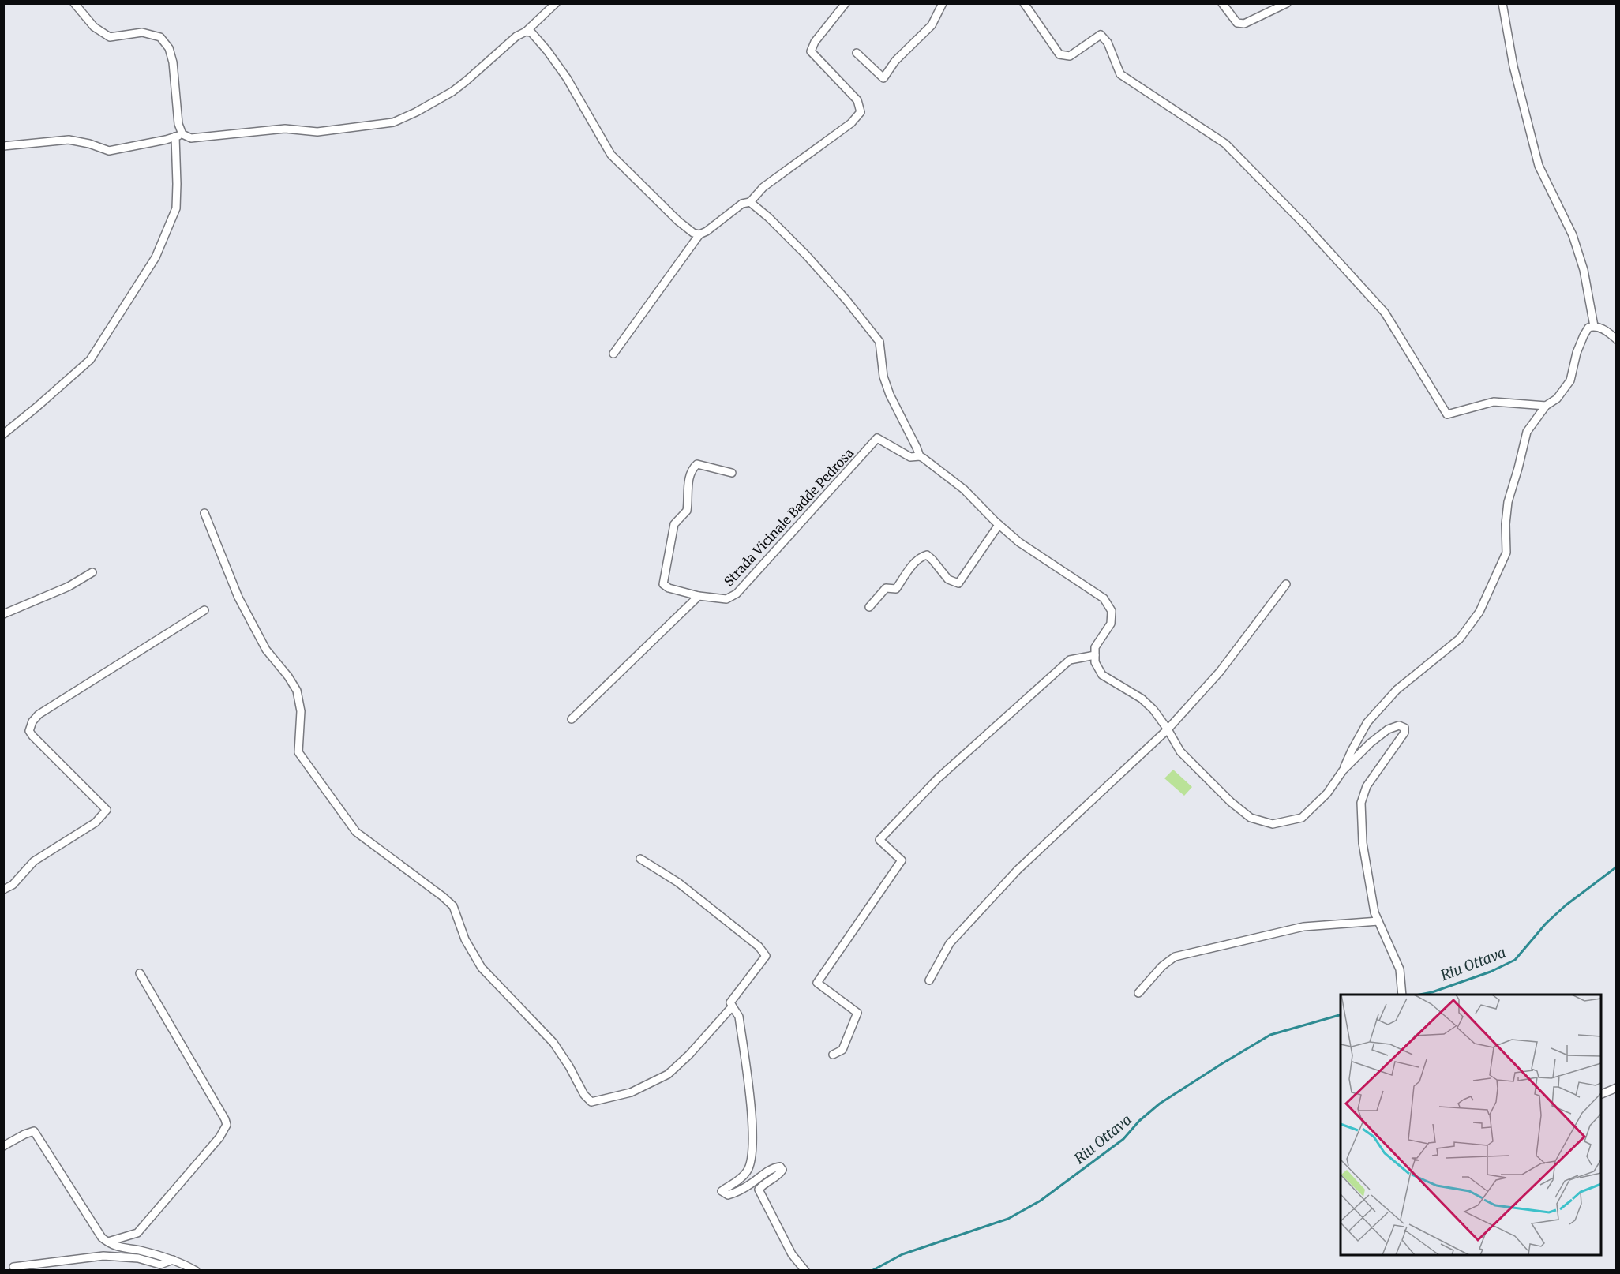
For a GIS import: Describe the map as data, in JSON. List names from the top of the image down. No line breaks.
{"streets":{"street":["Strada Vicinale Badde Pedrosa"]},"water":["Riu Ottava"]}
